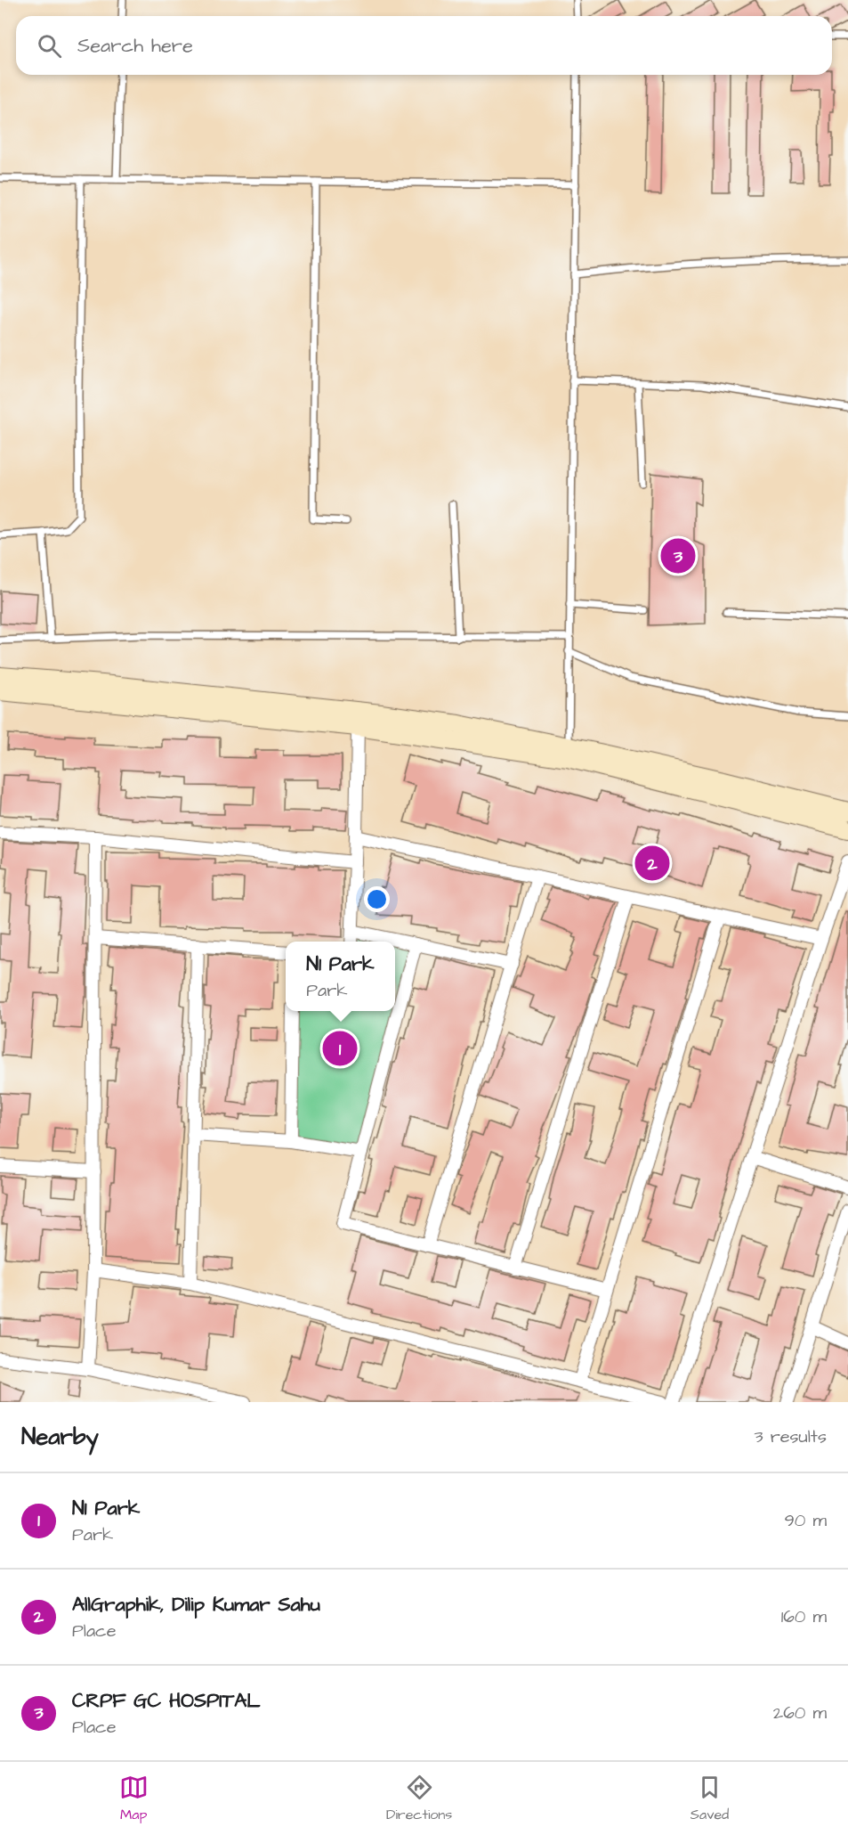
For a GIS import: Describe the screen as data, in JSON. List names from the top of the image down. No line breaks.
{"page":{"search":"Search here","pins":["3","2","1"],"popup":["N1 Park","Park"],"heading":["Nearby","3 results"],"list":[{"mark":"1","name":"N1 Park","note":"Park","value":"90 m"},{"mark":"2","name":"AllGraphik, Dilip Kumar Sahu","note":"Place","value":"160 m"},{"mark":"3","name":"CRPF GC HOSPITAL","note":"Place","value":"260 m"}],"nav":["Map","Directions","Saved"]}}
